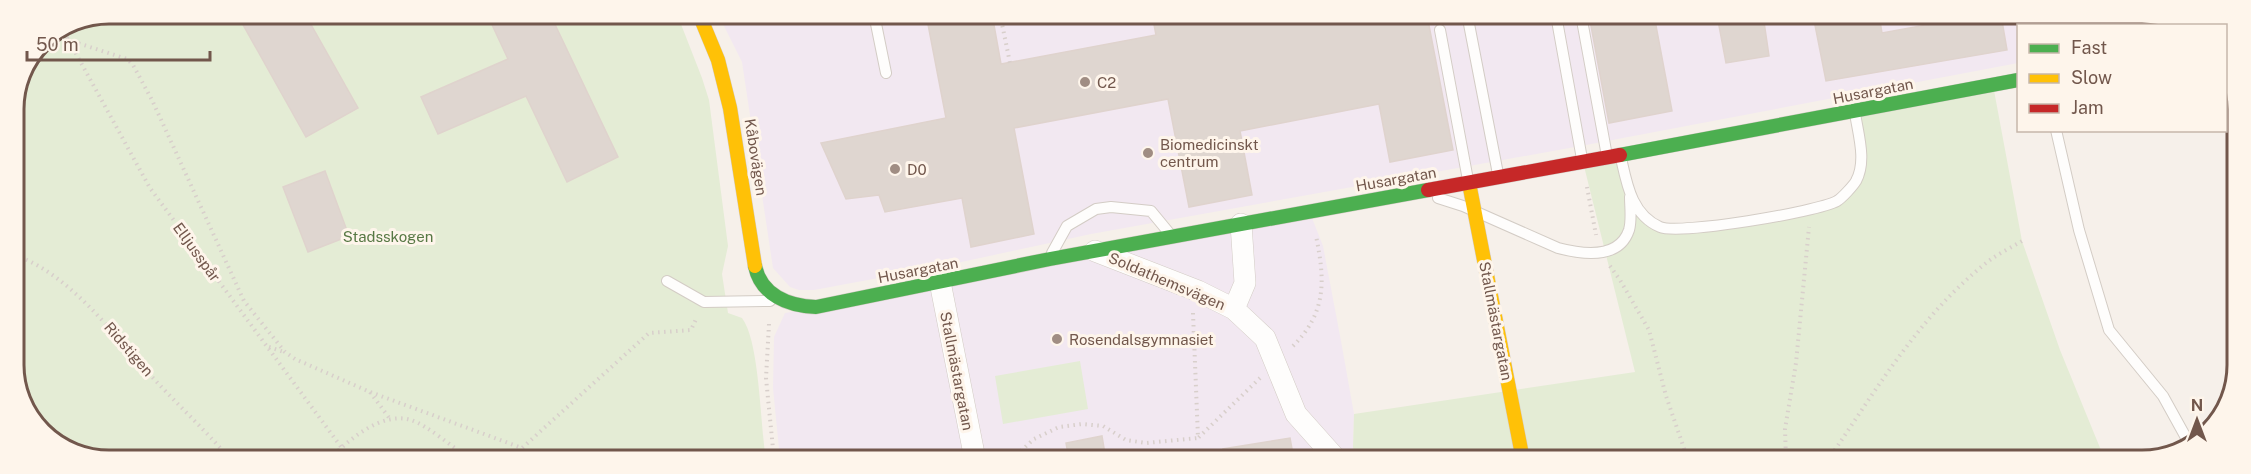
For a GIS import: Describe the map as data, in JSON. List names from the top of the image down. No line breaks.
{"streets":{"street":["Husargatan","Kåbovägen","Soldathemsvägen","Stallmästargatan"],"path":["Elljusspår","Ridstigen"]},"crossings":[["Husargatan","Kåbovägen"],["Husargatan","Soldathemsvägen"],["Husargatan","Stallmästargatan"]],"parks":["Stadsskogen"],"places":["C2","Biomedicinskt centrum","D0","Rosendalsgymnasiet"],"legend":["Fast","Slow","Jam"],"scale_bar":"50 m","north":"top"}
